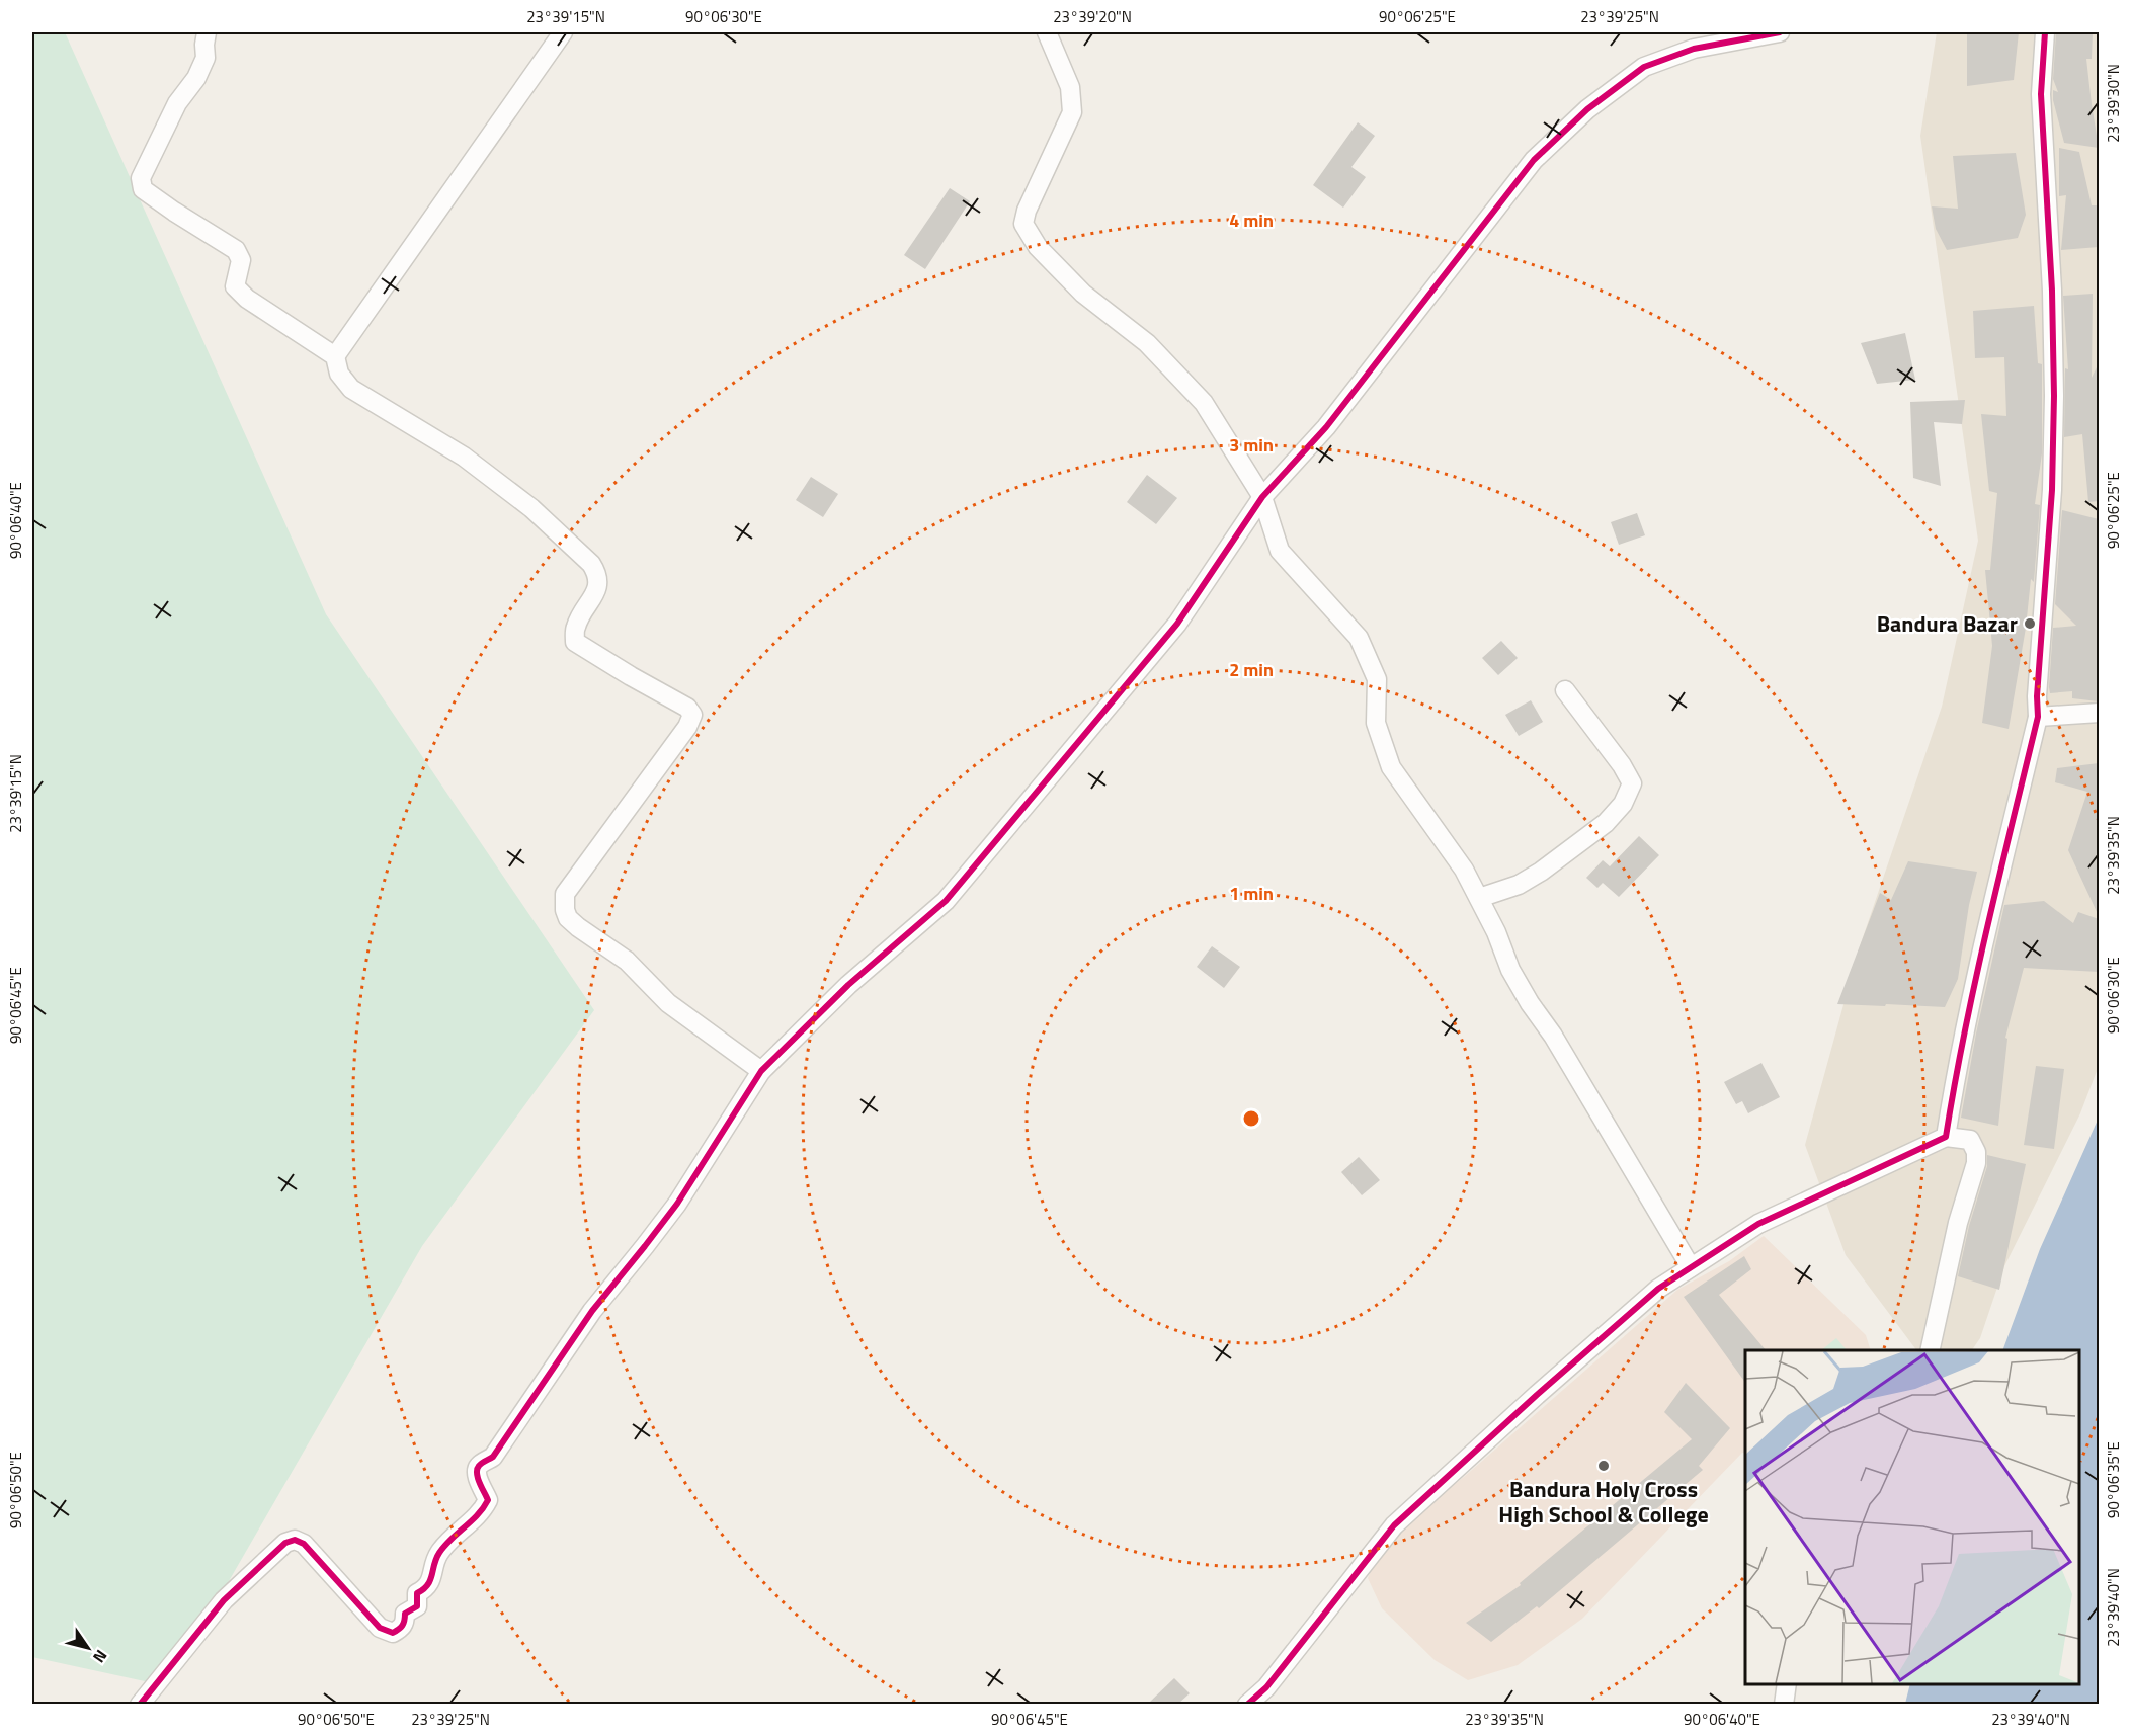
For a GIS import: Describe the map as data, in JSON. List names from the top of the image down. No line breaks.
{"places":["Bandura Bazar","Bandura Holy Cross High School & College"],"north":"bottom right","coordinates":["23°39'15\"N","90°06'30\"E","23°39'20\"N","90°06'25\"E","23°39'25\"N","23°39'30\"N","90°06'40\"E","23°39'35\"N","90°06'45\"E","90°06'35\"E","90°06'50\"E","23°39'40\"N"],"rings":["4 min","3 min","2 min","1 min"]}
